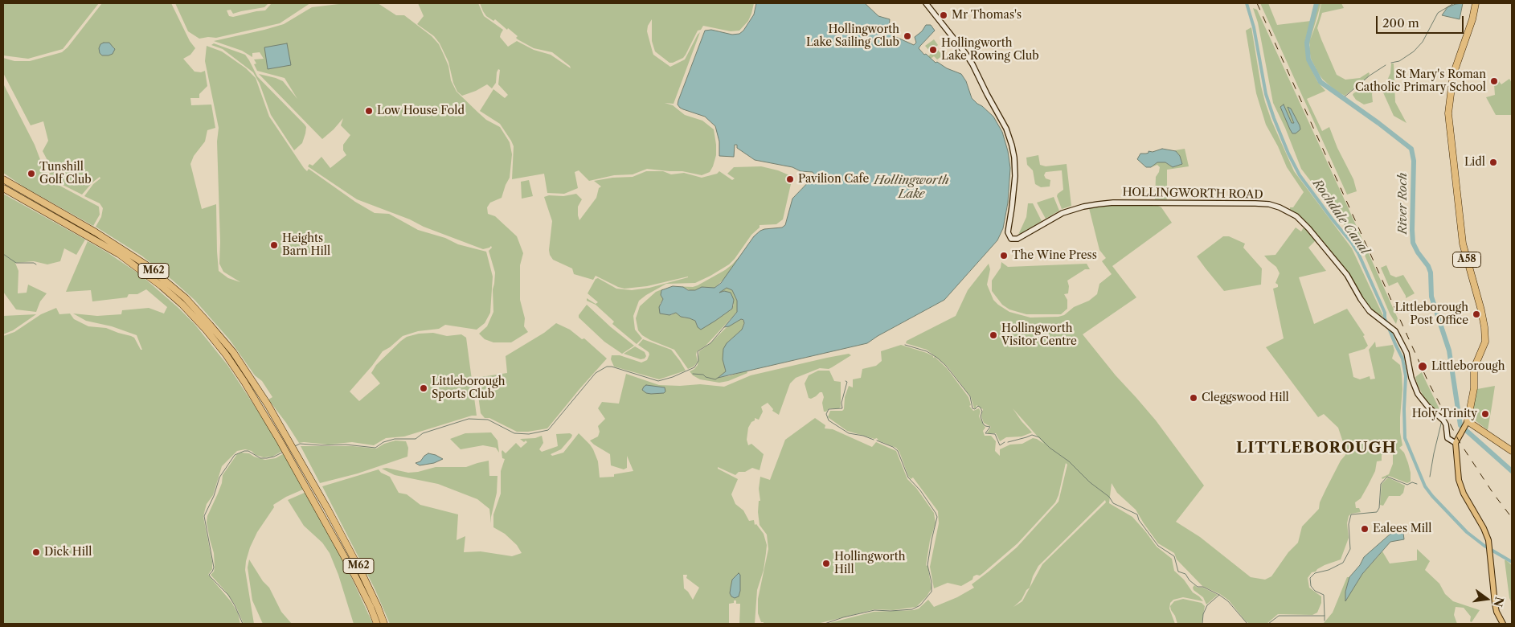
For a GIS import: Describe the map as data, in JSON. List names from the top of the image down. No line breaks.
{"streets":{"highway":["A58","M62"],"main road":["HOLLINGWORTH ROAD"]},"crossings":[["HOLLINGWORTH ROAD","A58"]],"districts":["LITTLEBOROUGH"],"water":["Hollingworth Lake","River Roch","Rochdale Canal"],"places":["Mr Thomas's","Hollingworth Lake Sailing Club","Hollingworth Lake Rowing Club","St Mary's Roman Catholic Primary School","Low House Fold","Lidl","Tunshill Golf Club","Pavilion Cafe","Heights Barn Hill","The Wine Press","Littleborough Post Office","Hollingworth Visitor Centre","Littleborough","Littleborough Sports Club","Cleggswood Hill","Holy Trinity","Ealees Mill","Dick Hill","Hollingworth Hill"],"scale_bar":"200 m","north":"right"}
